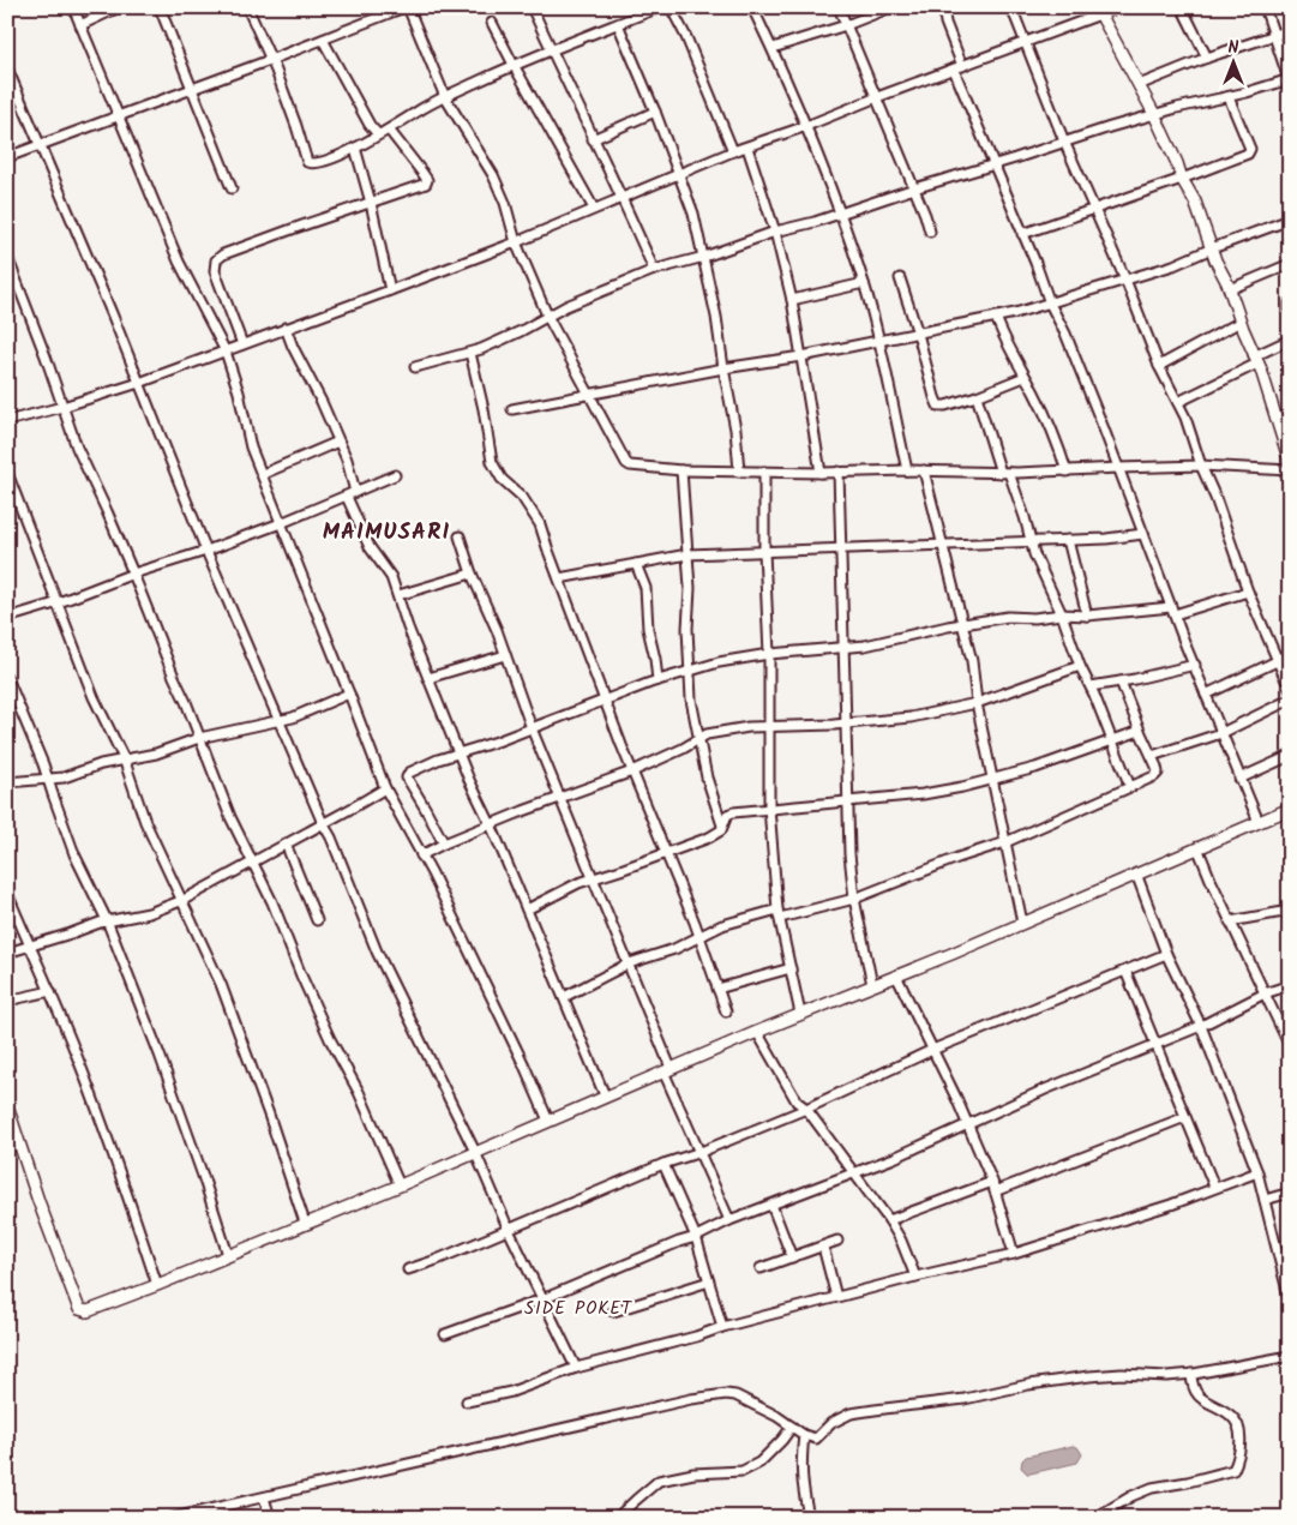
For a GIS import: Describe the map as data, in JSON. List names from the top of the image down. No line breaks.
{"districts":["MAIMUSARI","SIDE POKET"],"north":"top"}
